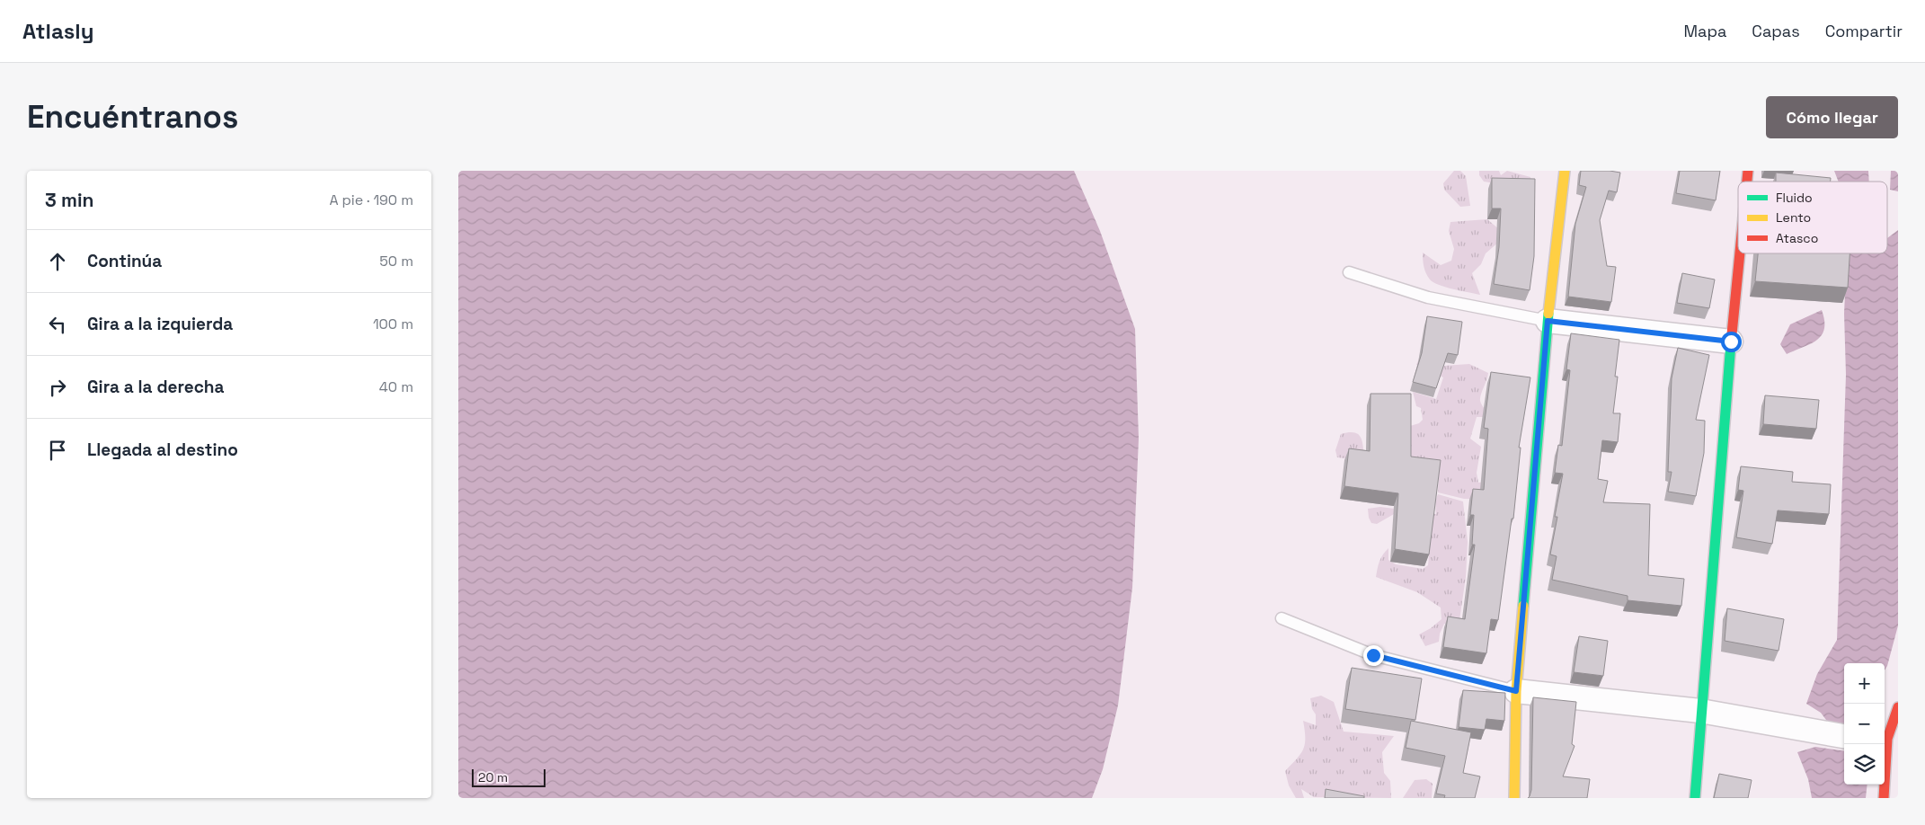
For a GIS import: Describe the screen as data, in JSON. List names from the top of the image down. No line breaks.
{"legend":["Fluido","Lento","Atasco"],"scale_bar":"20 m","page":{"header":"Atlasly","nav":["Mapa","Capas","Compartir"],"buttons":"Cómo llegar","title":"Encuéntranos","heading":["3 min","A pie · 190 m"],"list":[["Continúa","50 m"],["Gira a la izquierda","100 m"],["Gira a la derecha","40 m"],"Llegada al destino"],"map_buttons":["+","−"],"scale":"20 m"}}
